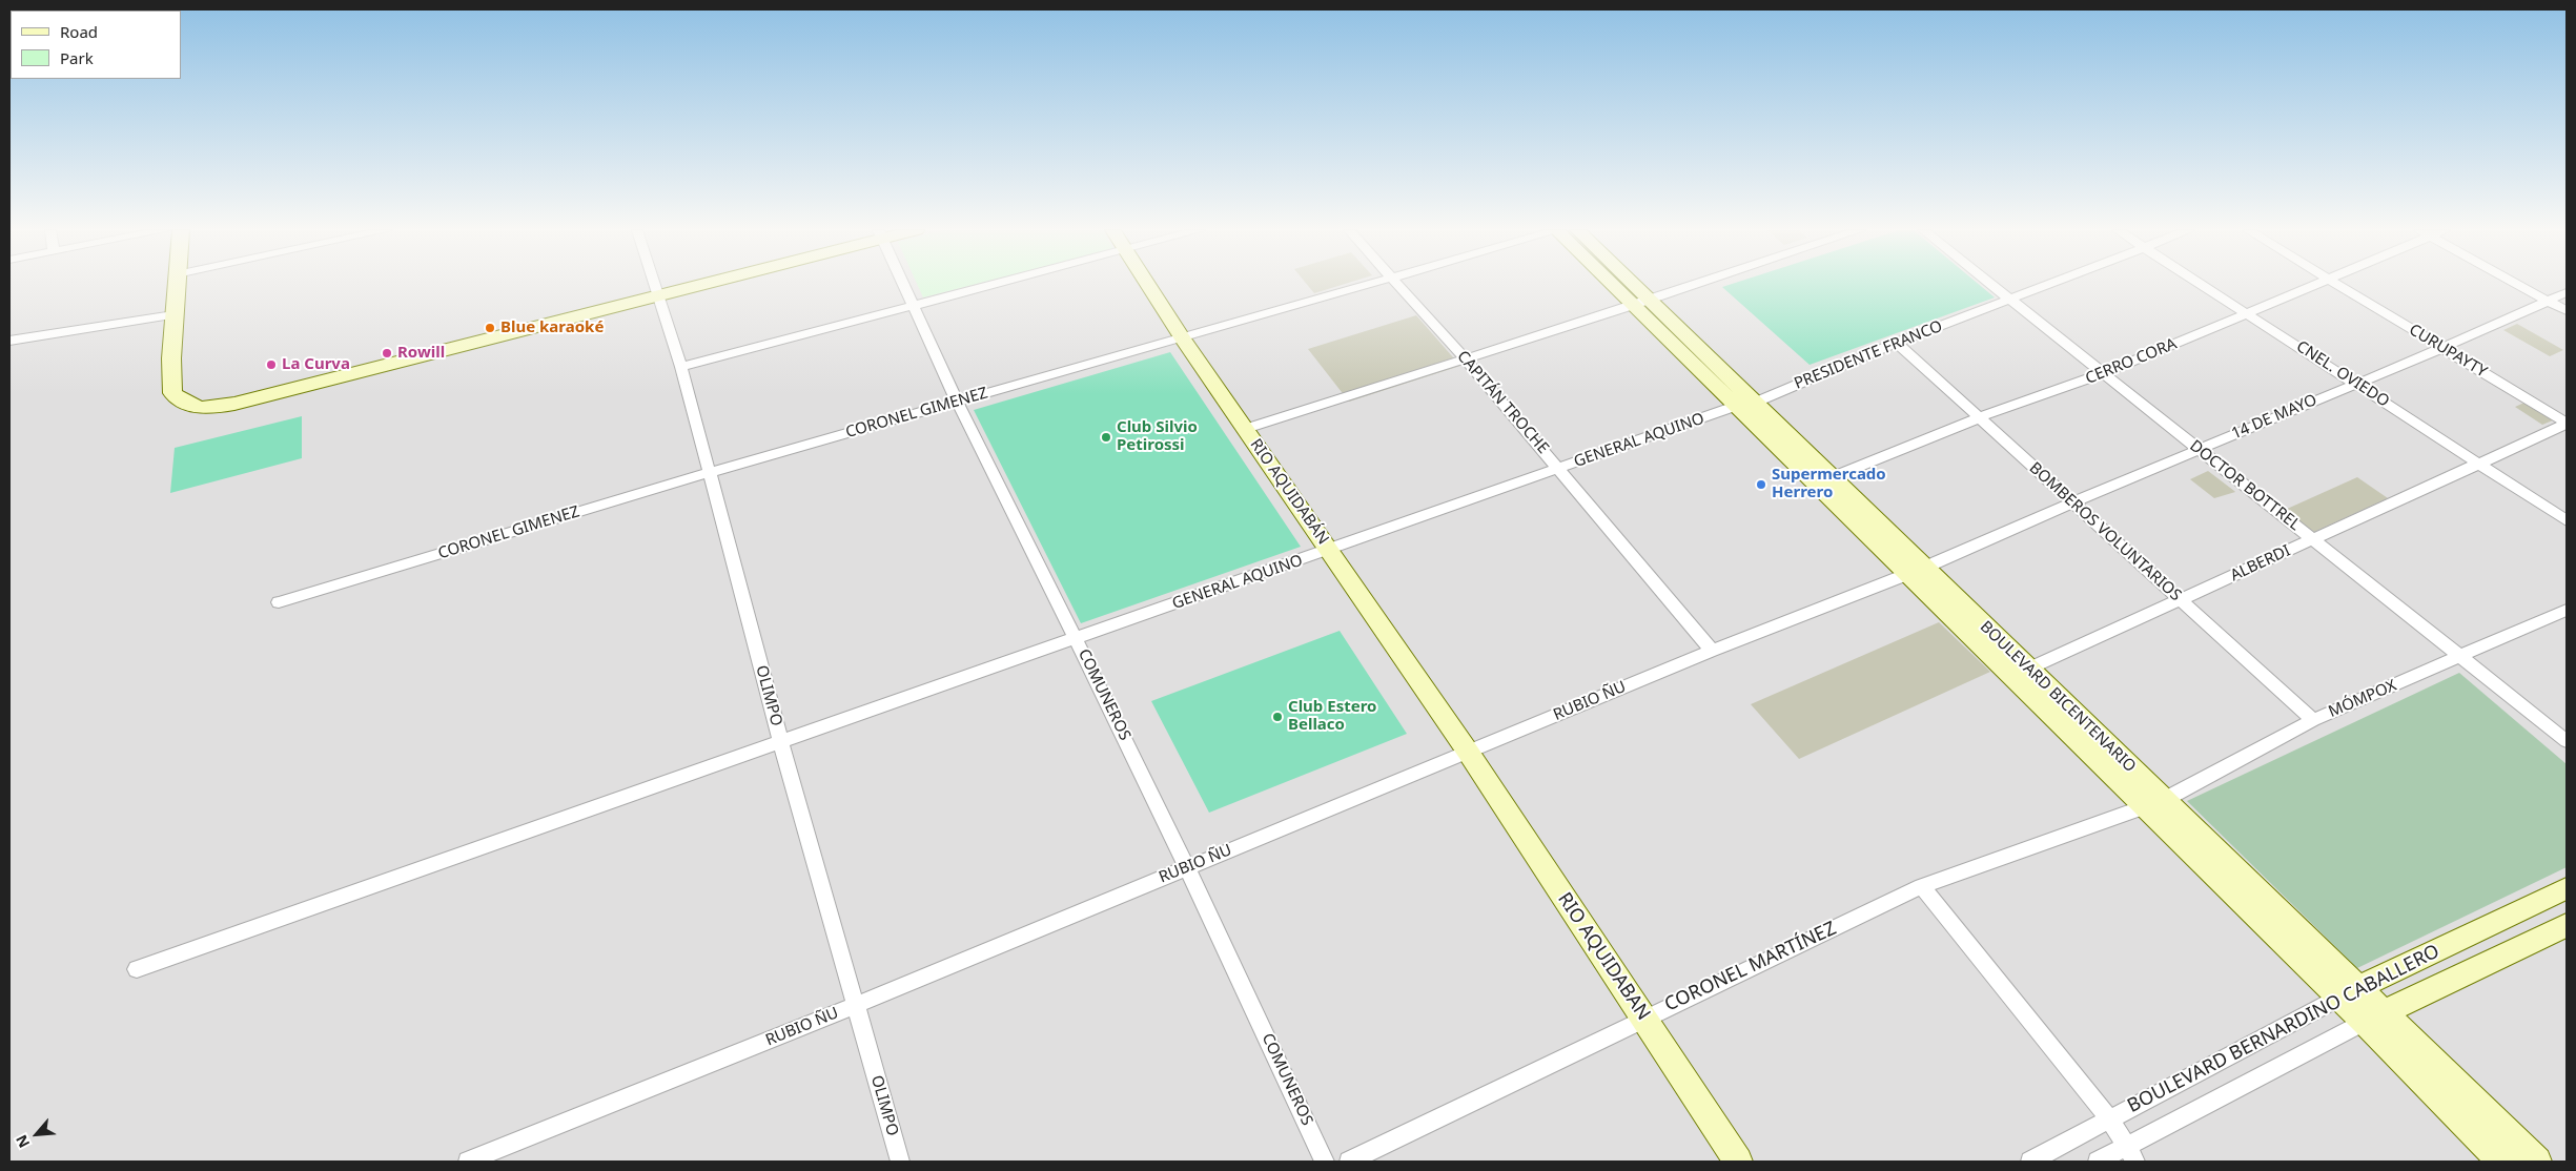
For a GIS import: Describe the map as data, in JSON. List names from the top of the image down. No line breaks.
{"streets":{"main road":["RIO AQUIDABÁN","BOULEVARD BICENTENARIO","RIO AQUIDABAN","BOULEVARD BERNARDINO CABALLERO"],"street":["CURUPAYTY","PRESIDENTE FRANCO","CERRO CORA","CNEL. OVIEDO","CAPITÁN TROCHE","CORONEL GIMENEZ","14 DE MAYO","GENERAL AQUINO","DOCTOR BOTTREL","BOMBEROS VOLUNTARIOS","ALBERDI","COMUNEROS","OLIMPO","MÓMPOX","RUBIO ÑU","CORONEL MARTÍNEZ"]},"crossings":[["CURUPAYTY","14 DE MAYO"],["CURUPAYTY","ALBERDI"],["PRESIDENTE FRANCO","GENERAL AQUINO"],["PRESIDENTE FRANCO","DOCTOR BOTTREL"],["PRESIDENTE FRANCO","BOMBEROS VOLUNTARIOS"],["PRESIDENTE FRANCO","BOULEVARD BICENTENARIO"],["CERRO CORA","CNEL. OVIEDO"],["CERRO CORA","DOCTOR BOTTREL"],["CERRO CORA","BOMBEROS VOLUNTARIOS"],["CERRO CORA","BOULEVARD BICENTENARIO"],["CNEL. OVIEDO","14 DE MAYO"],["CNEL. OVIEDO","ALBERDI"],["CAPITÁN TROCHE","GENERAL AQUINO"],["CAPITÁN TROCHE","RUBIO ÑU"],["CORONEL GIMENEZ","RIO AQUIDABÁN"],["CORONEL GIMENEZ","COMUNEROS"],["CORONEL GIMENEZ","OLIMPO"],["14 DE MAYO","DOCTOR BOTTREL"],["14 DE MAYO","BOMBEROS VOLUNTARIOS"],["14 DE MAYO","BOULEVARD BICENTENARIO"],["14 DE MAYO","RUBIO ÑU"],["GENERAL AQUINO","RIO AQUIDABÁN"],["GENERAL AQUINO","COMUNEROS"],["GENERAL AQUINO","OLIMPO"],["GENERAL AQUINO","BOULEVARD BICENTENARIO"],["DOCTOR BOTTREL","ALBERDI"],["DOCTOR BOTTREL","MÓMPOX"],["RIO AQUIDABÁN","RUBIO ÑU"],["RIO AQUIDABÁN","RIO AQUIDABAN"],["BOMBEROS VOLUNTARIOS","ALBERDI"],["BOMBEROS VOLUNTARIOS","MÓMPOX"],["ALBERDI","BOULEVARD BICENTENARIO"],["COMUNEROS","RUBIO ÑU"],["OLIMPO","RUBIO ÑU"],["BOULEVARD BICENTENARIO","MÓMPOX"],["BOULEVARD BICENTENARIO","RUBIO ÑU"],["BOULEVARD BICENTENARIO","CORONEL MARTÍNEZ"],["BOULEVARD BICENTENARIO","BOULEVARD BERNARDINO CABALLERO"],["MÓMPOX","CORONEL MARTÍNEZ"],["RUBIO ÑU","RIO AQUIDABAN"],["RIO AQUIDABAN","CORONEL MARTÍNEZ"]],"places":["Blue karaoké","Rowill","La Curva","Club Silvio Petirossi","Supermercado Herrero","Club Estero Bellaco"],"legend":["Road","Park"],"north":"bottom left"}
